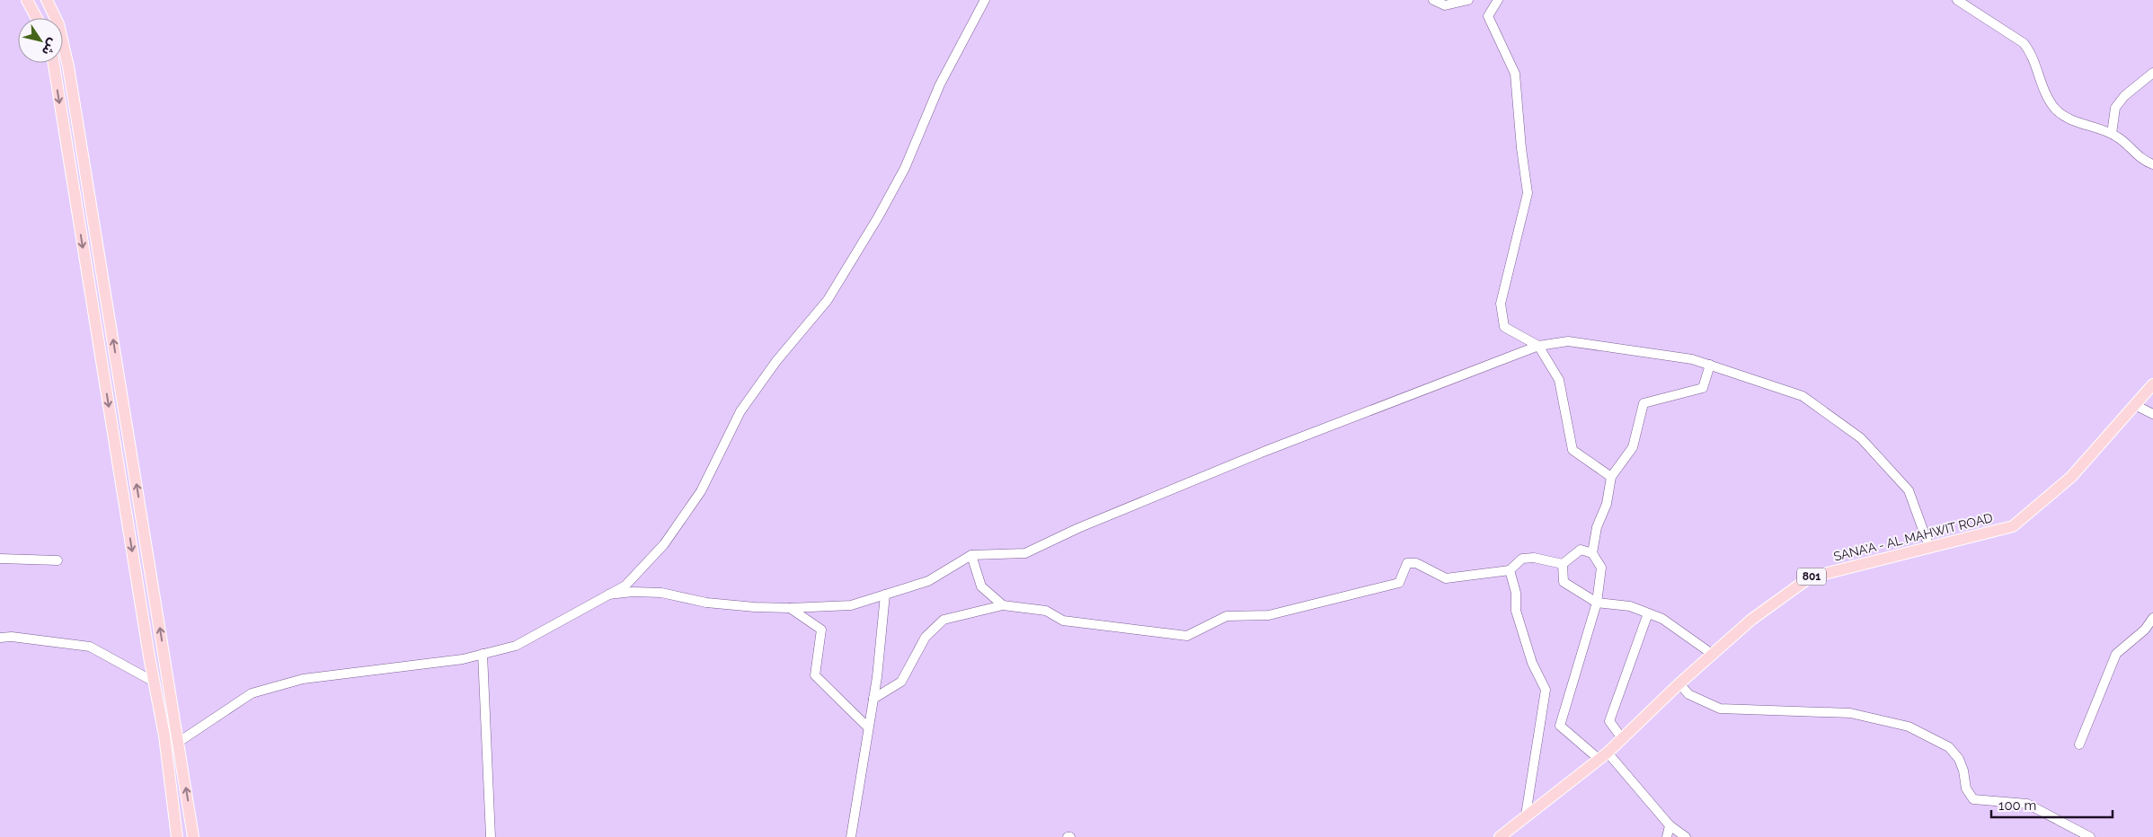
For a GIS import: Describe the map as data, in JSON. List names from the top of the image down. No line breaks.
{"streets":{"main road":["SANA'A - AL MAHWIT ROAD","801"]},"scale_bar":"100 m","north":"bottom right"}
